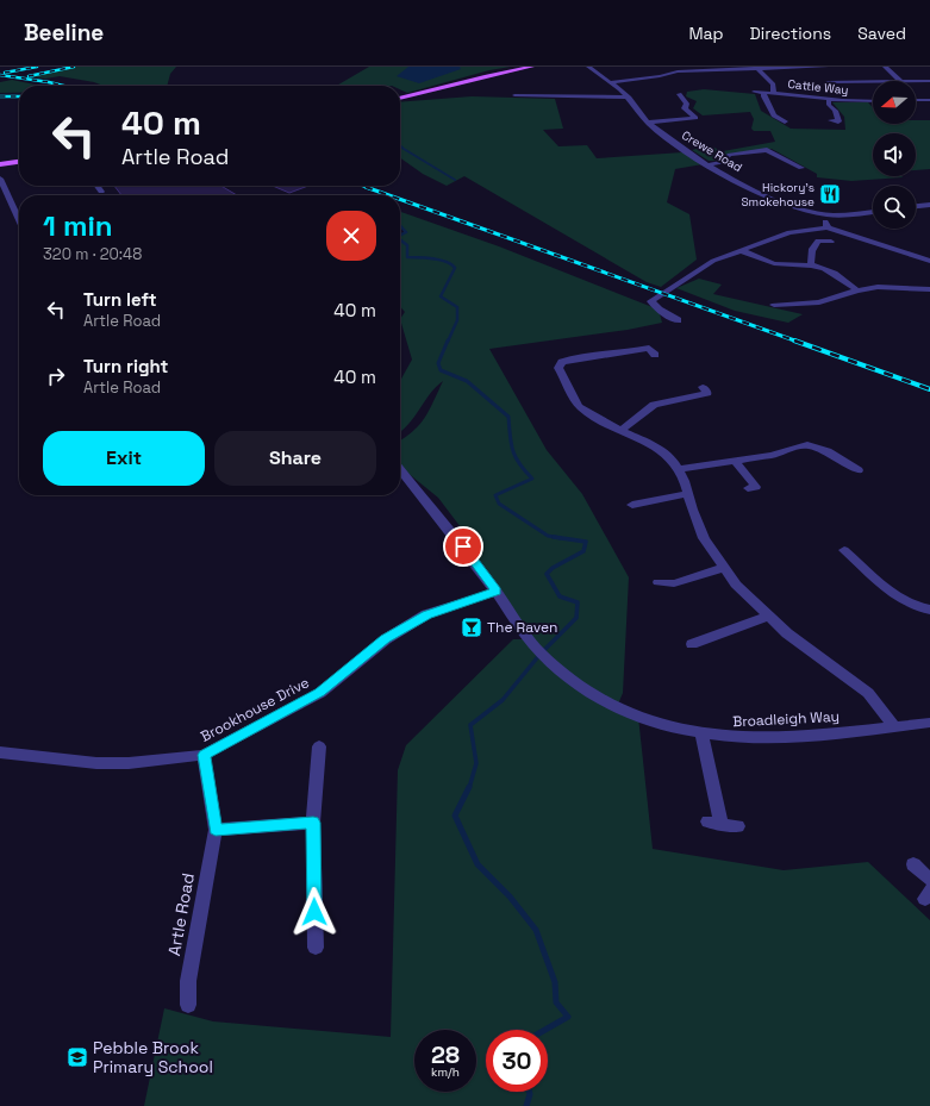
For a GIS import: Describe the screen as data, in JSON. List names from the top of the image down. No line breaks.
{"streets":{"street":["Cattle Way","Crewe Road","Brookhouse Drive","Broadleigh Way","Artle Road"]},"crossings":[["Brookhouse Drive","Broadleigh Way"],["Brookhouse Drive","Artle Road"]],"places":{"restaurant":["Hickory's Smokehouse"],"bar":["The Raven"],"school or university":["Pebble Brook Primary School"]},"north":"left","page":{"header":"Beeline","nav":["Map","Directions","Saved"],"turn":["40 m","Artle Road"],"heading":["1 min","320 m · 20:48"],"list":[{"name":"Turn left","note":"Artle Road","value":"40 m"},{"name":"Turn right","note":"Artle Road","value":"40 m"}],"buttons":["Exit","Share"],"speed":"28 km/h","limit":"30"}}
